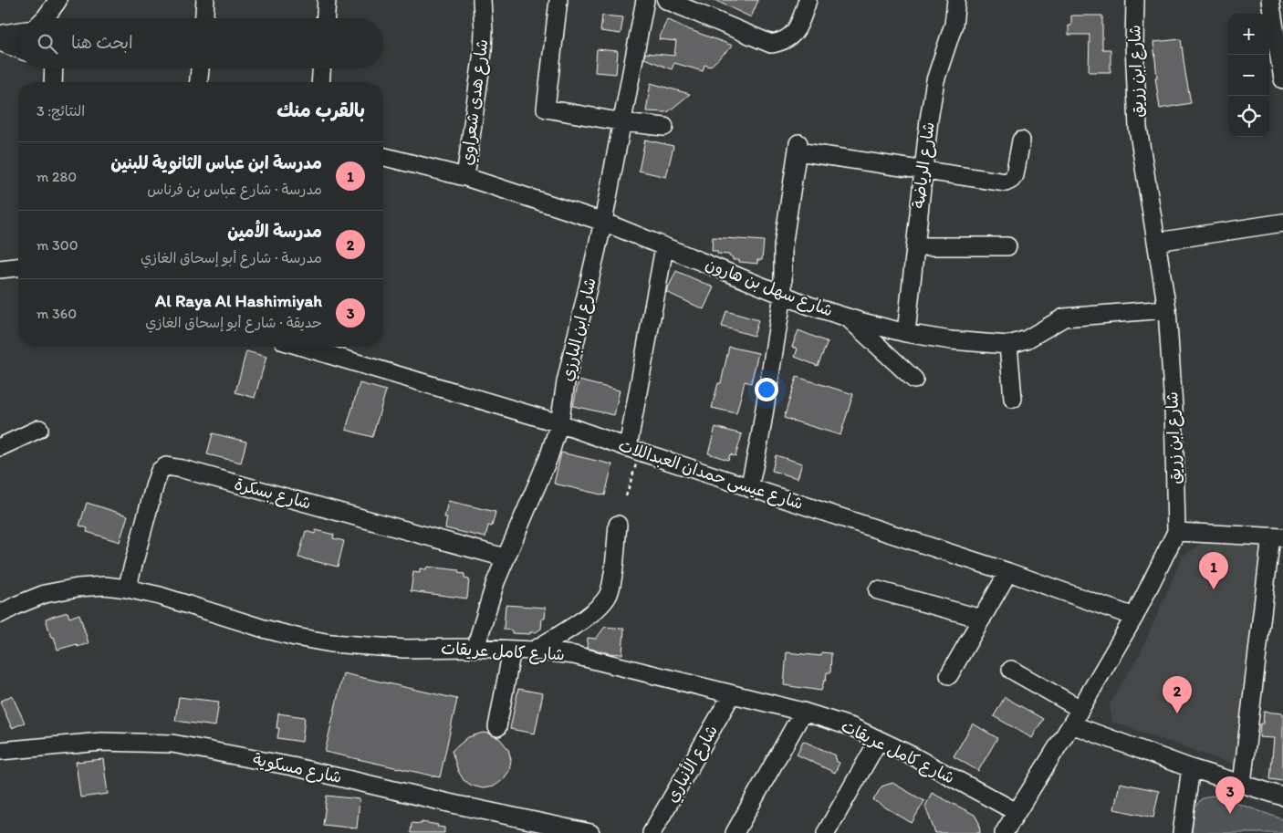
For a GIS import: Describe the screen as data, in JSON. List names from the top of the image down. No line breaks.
{"streets":{"street":["شارع ابن زريق","شارع هدى شعراوي","شارع الرياضة","شارع سهل بن هارون","شارع ابن البارزي","شارع عيسى حمدان العبداللات","شارع بسكرة","شارع كامل عريقات","شارع الأنباري","شارع مسكوية"]},"crossings":[["شارع ابن زريق","شارع سهل بن هارون"],["شارع ابن زريق","شارع عيسى حمدان العبداللات"],["شارع ابن زريق","شارع كامل عريقات"],["شارع هدى شعراوي","شارع سهل بن هارون"],["شارع الرياضة","شارع سهل بن هارون"],["شارع سهل بن هارون","شارع ابن البارزي"],["شارع ابن البارزي","شارع عيسى حمدان العبداللات"],["شارع ابن البارزي","شارع بسكرة"],["شارع ابن البارزي","شارع كامل عريقات"],["شارع بسكرة","شارع كامل عريقات"],["شارع كامل عريقات","شارع الأنباري"]],"page":{"map_buttons":["+","−"],"search":"ابحث هنا","heading":["بالقرب منك","النتائج: 3"],"list":[{"mark":"1","name":"مدرسة ابن عباس الثانوية للبنين","note":"مدرسة · شارع عباس بن فرناس","value":"280 m"},{"mark":"2","name":"مدرسة الأمين","note":"مدرسة · شارع أبو إسحاق الغازي","value":"300 m"},{"mark":"3","name":"Al Raya Al Hashimiyah","note":"حديقة · شارع أبو إسحاق الغازي","value":"360 m"}],"pins":["1","2","3"]}}
